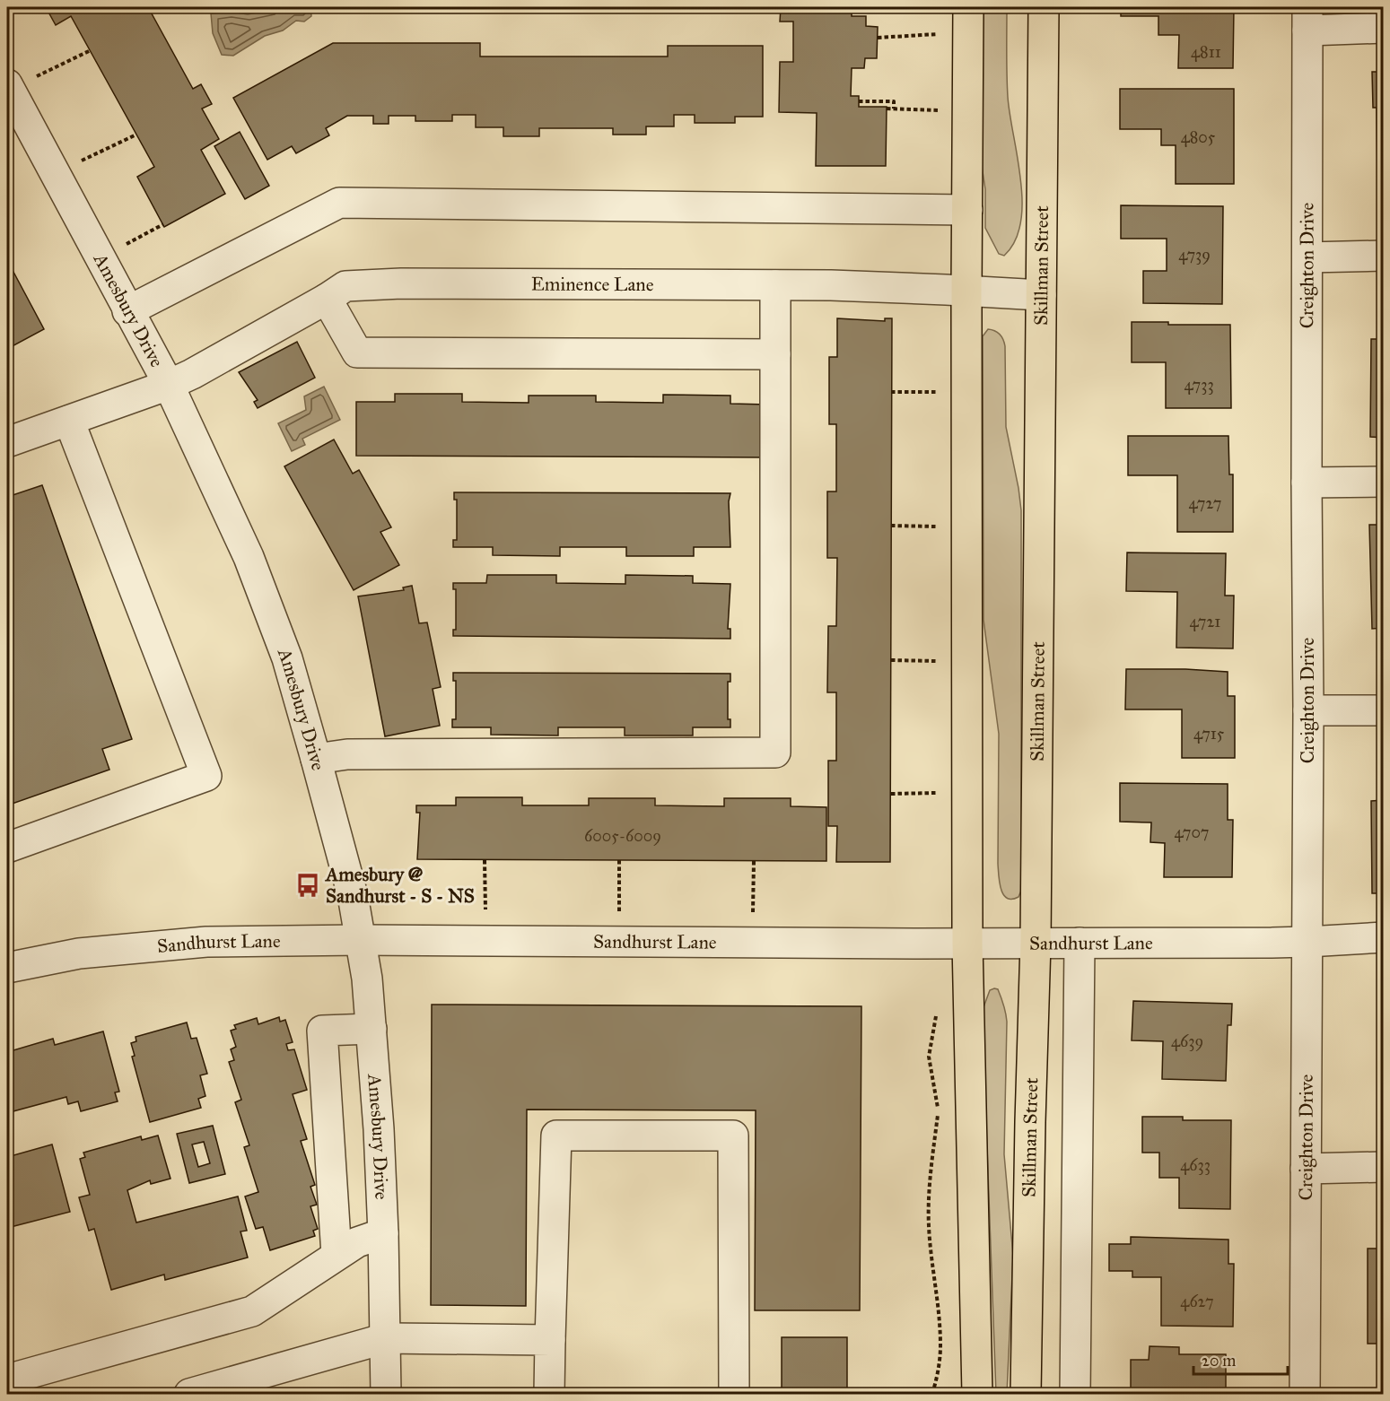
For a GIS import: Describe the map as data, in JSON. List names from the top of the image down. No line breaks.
{"streets":{"main road":["Skillman Street"],"street":["Creighton Drive","Eminence Lane","Amesbury Drive","Sandhurst Lane"]},"crossings":[["Skillman Street","Eminence Lane"],["Skillman Street","Sandhurst Lane"],["Creighton Drive","Sandhurst Lane"],["Eminence Lane","Amesbury Drive"],["Amesbury Drive","Sandhurst Lane"]],"places":{"bus stop":["Amesbury @ Sandhurst - S - NS"]},"house_numbers":["4811","4805","4739","4733","4727","4721","4715","4707","6005-6009","4639","4633","4627"],"scale_bar":"20 m"}
